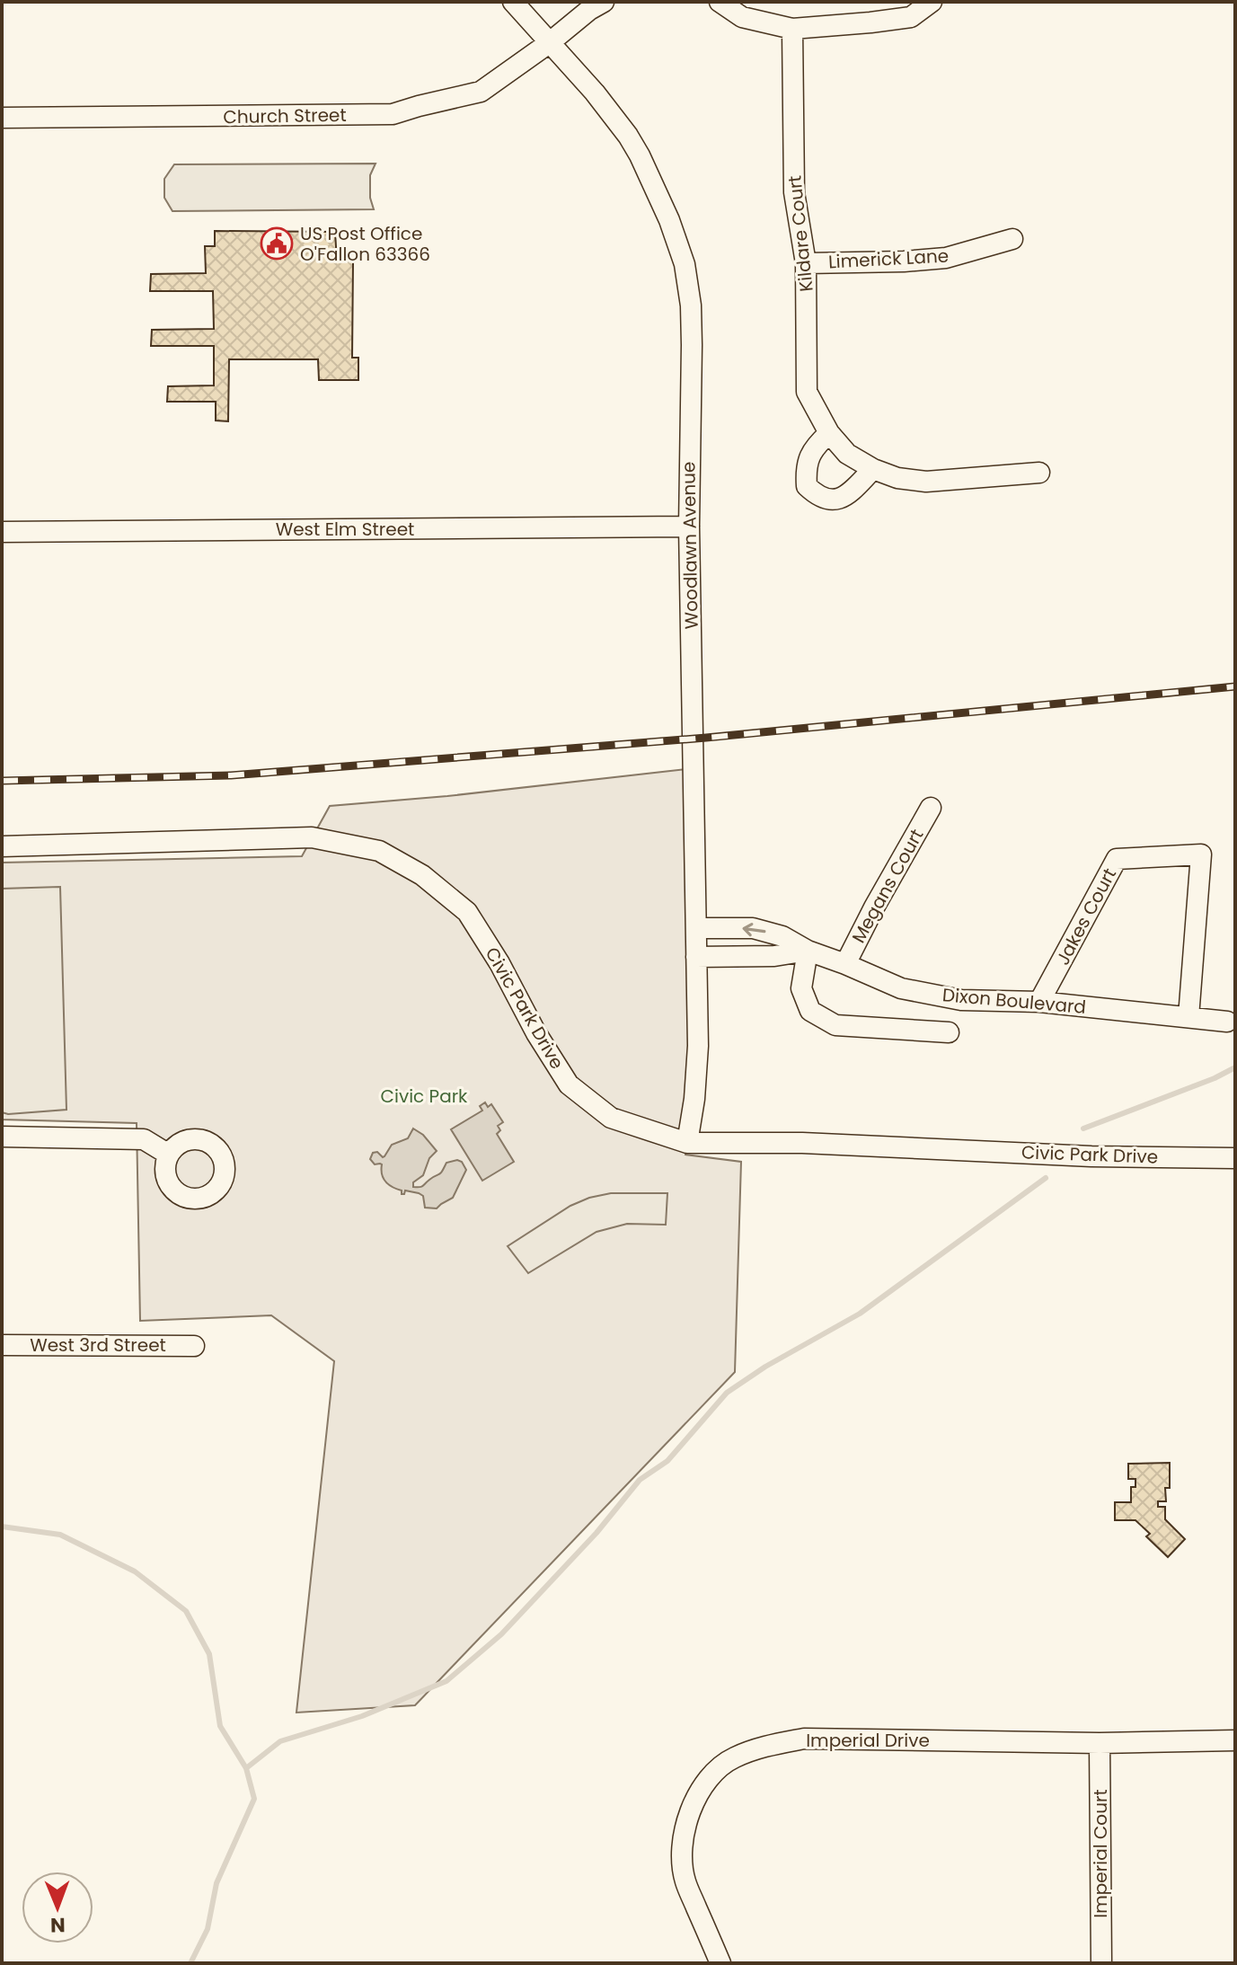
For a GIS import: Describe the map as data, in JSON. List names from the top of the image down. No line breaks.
{"streets":{"street":["Church Street","Kildare Court","Limerick Lane","West Elm Street","Woodlawn Avenue","Megans Court","Jakes Court","Dixon Boulevard","Civic Park Drive","West 3rd Street","Imperial Drive","Imperial Court"]},"crossings":[["Church Street","Woodlawn Avenue"],["Kildare Court","Limerick Lane"],["West Elm Street","Woodlawn Avenue"],["Woodlawn Avenue","Dixon Boulevard"],["Woodlawn Avenue","Civic Park Drive"],["Megans Court","Dixon Boulevard"],["Jakes Court","Dixon Boulevard"],["Imperial Drive","Imperial Court"]],"parks":["Civic Park"],"places":{"public building":["US Post Office O'Fallon 63366"]},"north":"bottom"}
